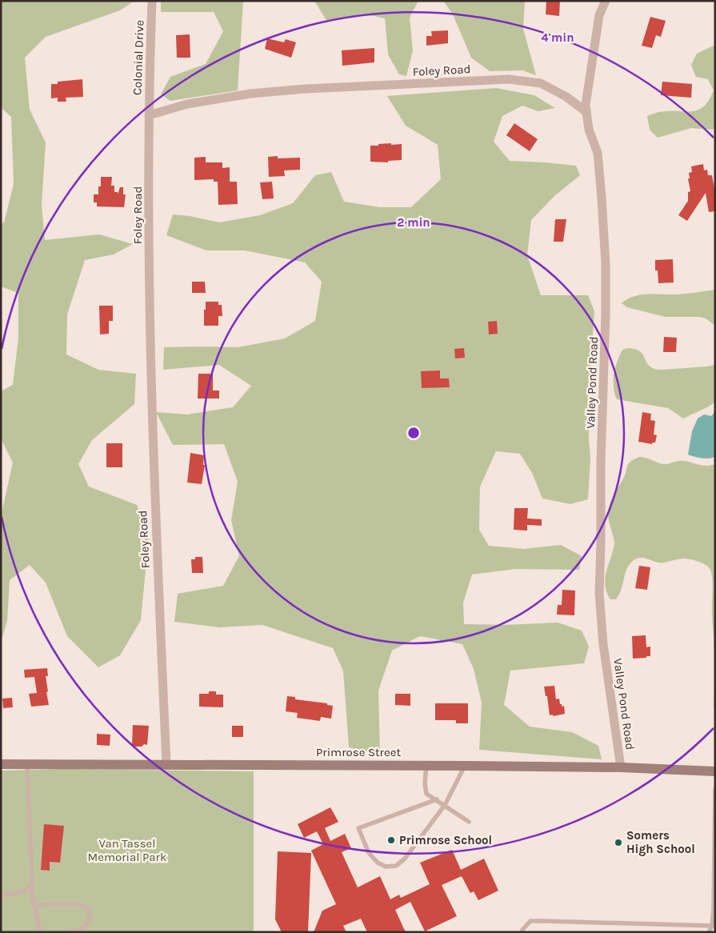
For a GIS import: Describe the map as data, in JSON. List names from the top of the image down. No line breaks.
{"streets":{"main road":["Primrose Street"],"street":["Colonial Drive","Foley Road","Valley Pond Road"]},"crossings":[["Colonial Drive","Foley Road"],["Foley Road","Valley Pond Road"],["Foley Road","Primrose Street"],["Valley Pond Road","Primrose Street"]],"parks":["Van Tassel Memorial Park"],"places":["Primrose School","Somers High School"],"rings":["4 min","2 min"]}
